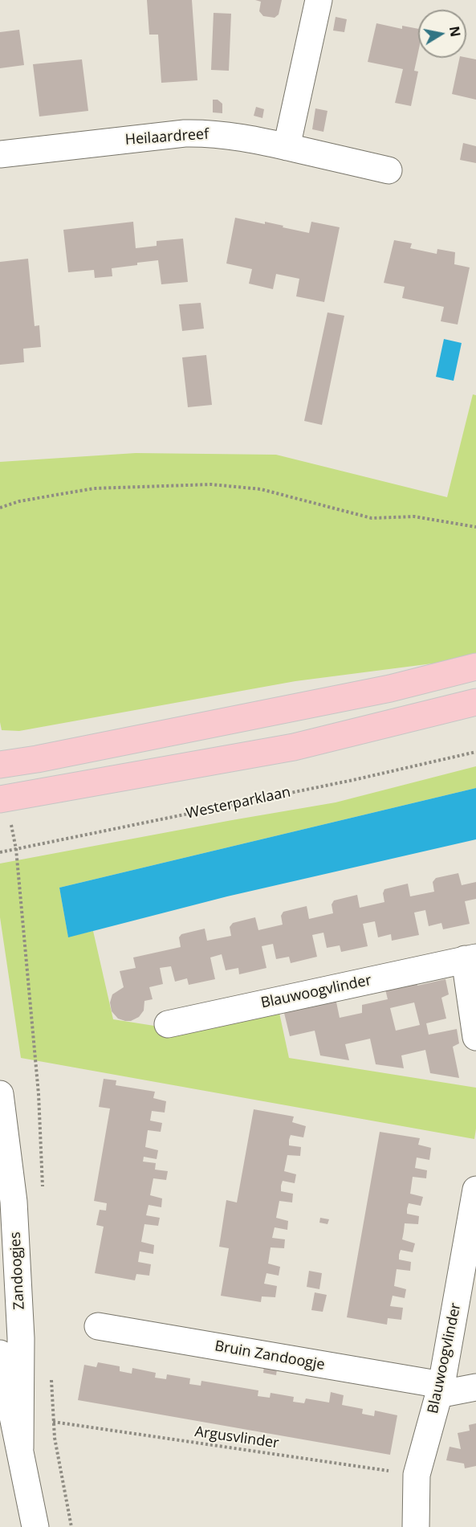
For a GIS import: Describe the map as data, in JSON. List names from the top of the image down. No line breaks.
{"streets":{"street":["Heilaardreef","Blauwoogvlinder","Zandoogjes","Bruin Zandoogje"],"path":["Westerparklaan","Argusvlinder"]},"crossings":[["Blauwoogvlinder","Bruin Zandoogje"],["Blauwoogvlinder","Argusvlinder"]],"north":"right"}
